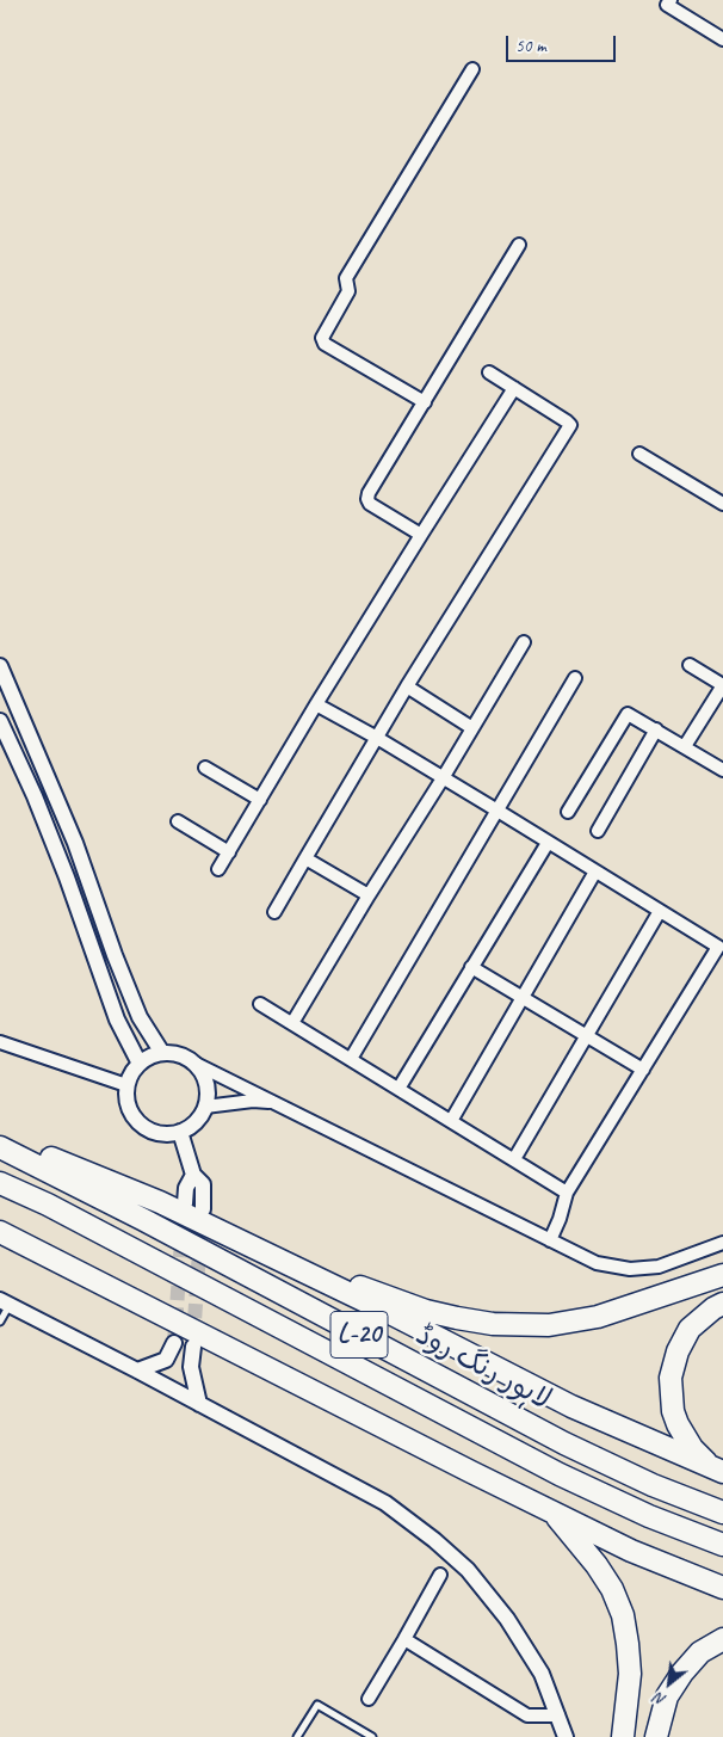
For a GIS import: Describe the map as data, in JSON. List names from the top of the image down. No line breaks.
{"streets":{"highway":["L-20","لاہور رنگ روڈ"]},"scale_bar":"50 m","north":"bottom left"}
